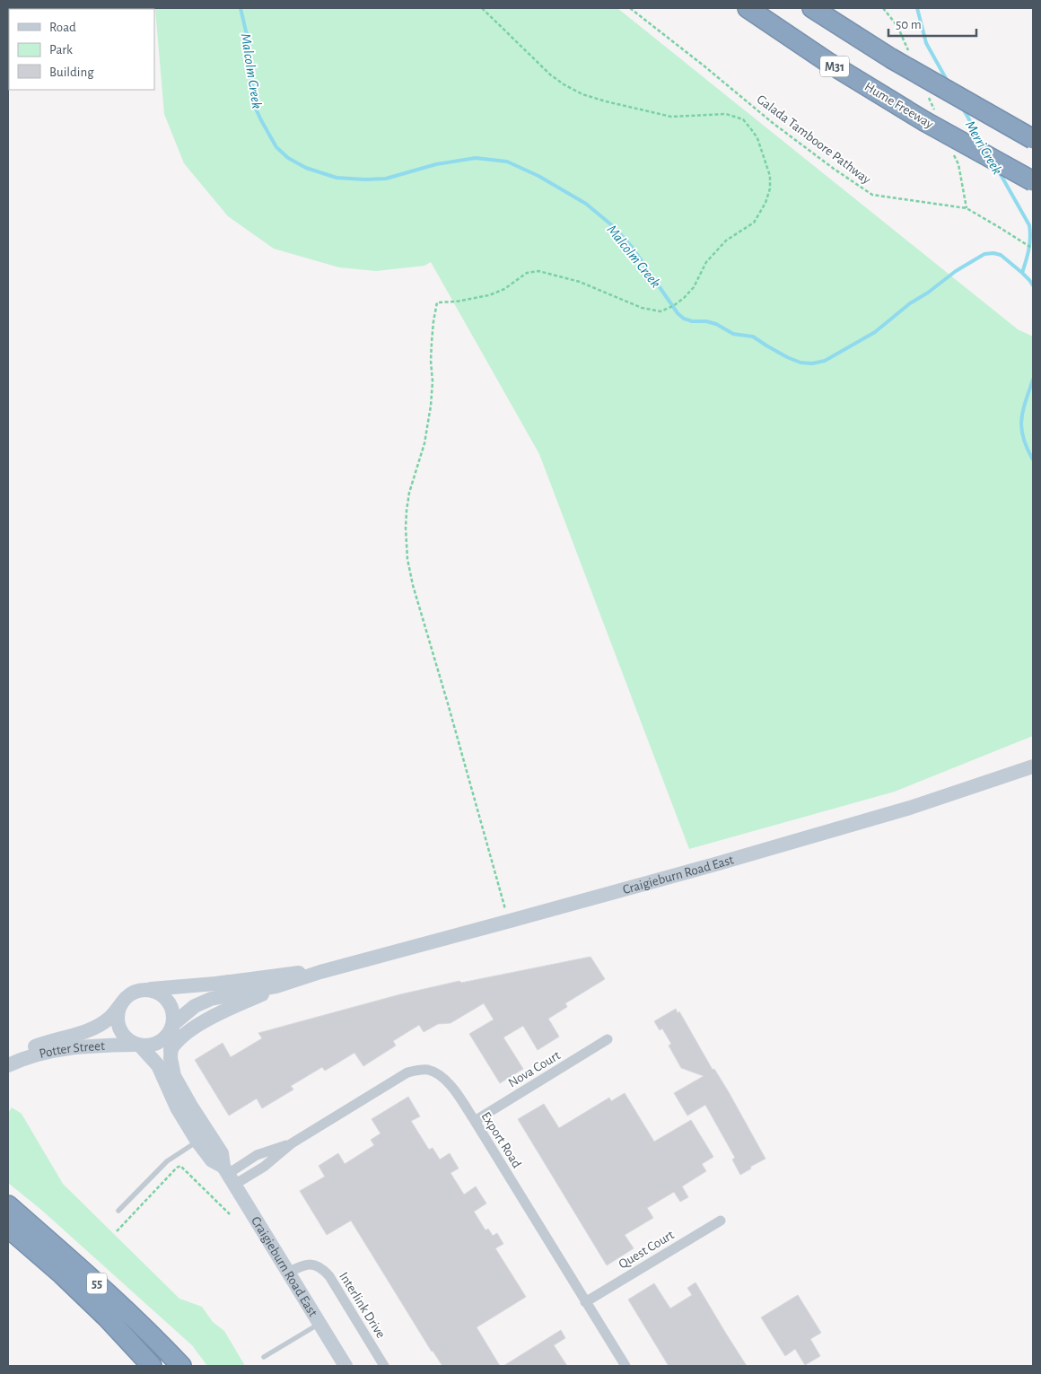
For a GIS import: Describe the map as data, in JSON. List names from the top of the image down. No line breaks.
{"streets":{"highway":["M31","Hume Freeway","55"],"main road":["Craigieburn Road East","Potter Street"],"street":["Nova Court","Export Road","Quest Court","Interlink Drive"],"path":["Galada Tamboore Pathway"]},"crossings":[["Craigieburn Road East","Potter Street"],["Craigieburn Road East","Export Road"],["Craigieburn Road East","Interlink Drive"],["Nova Court","Export Road"],["Export Road","Quest Court"]],"water":["Malcolm Creek","Merri Creek"],"legend":["Road","Park","Building"],"scale_bar":"50 m"}
